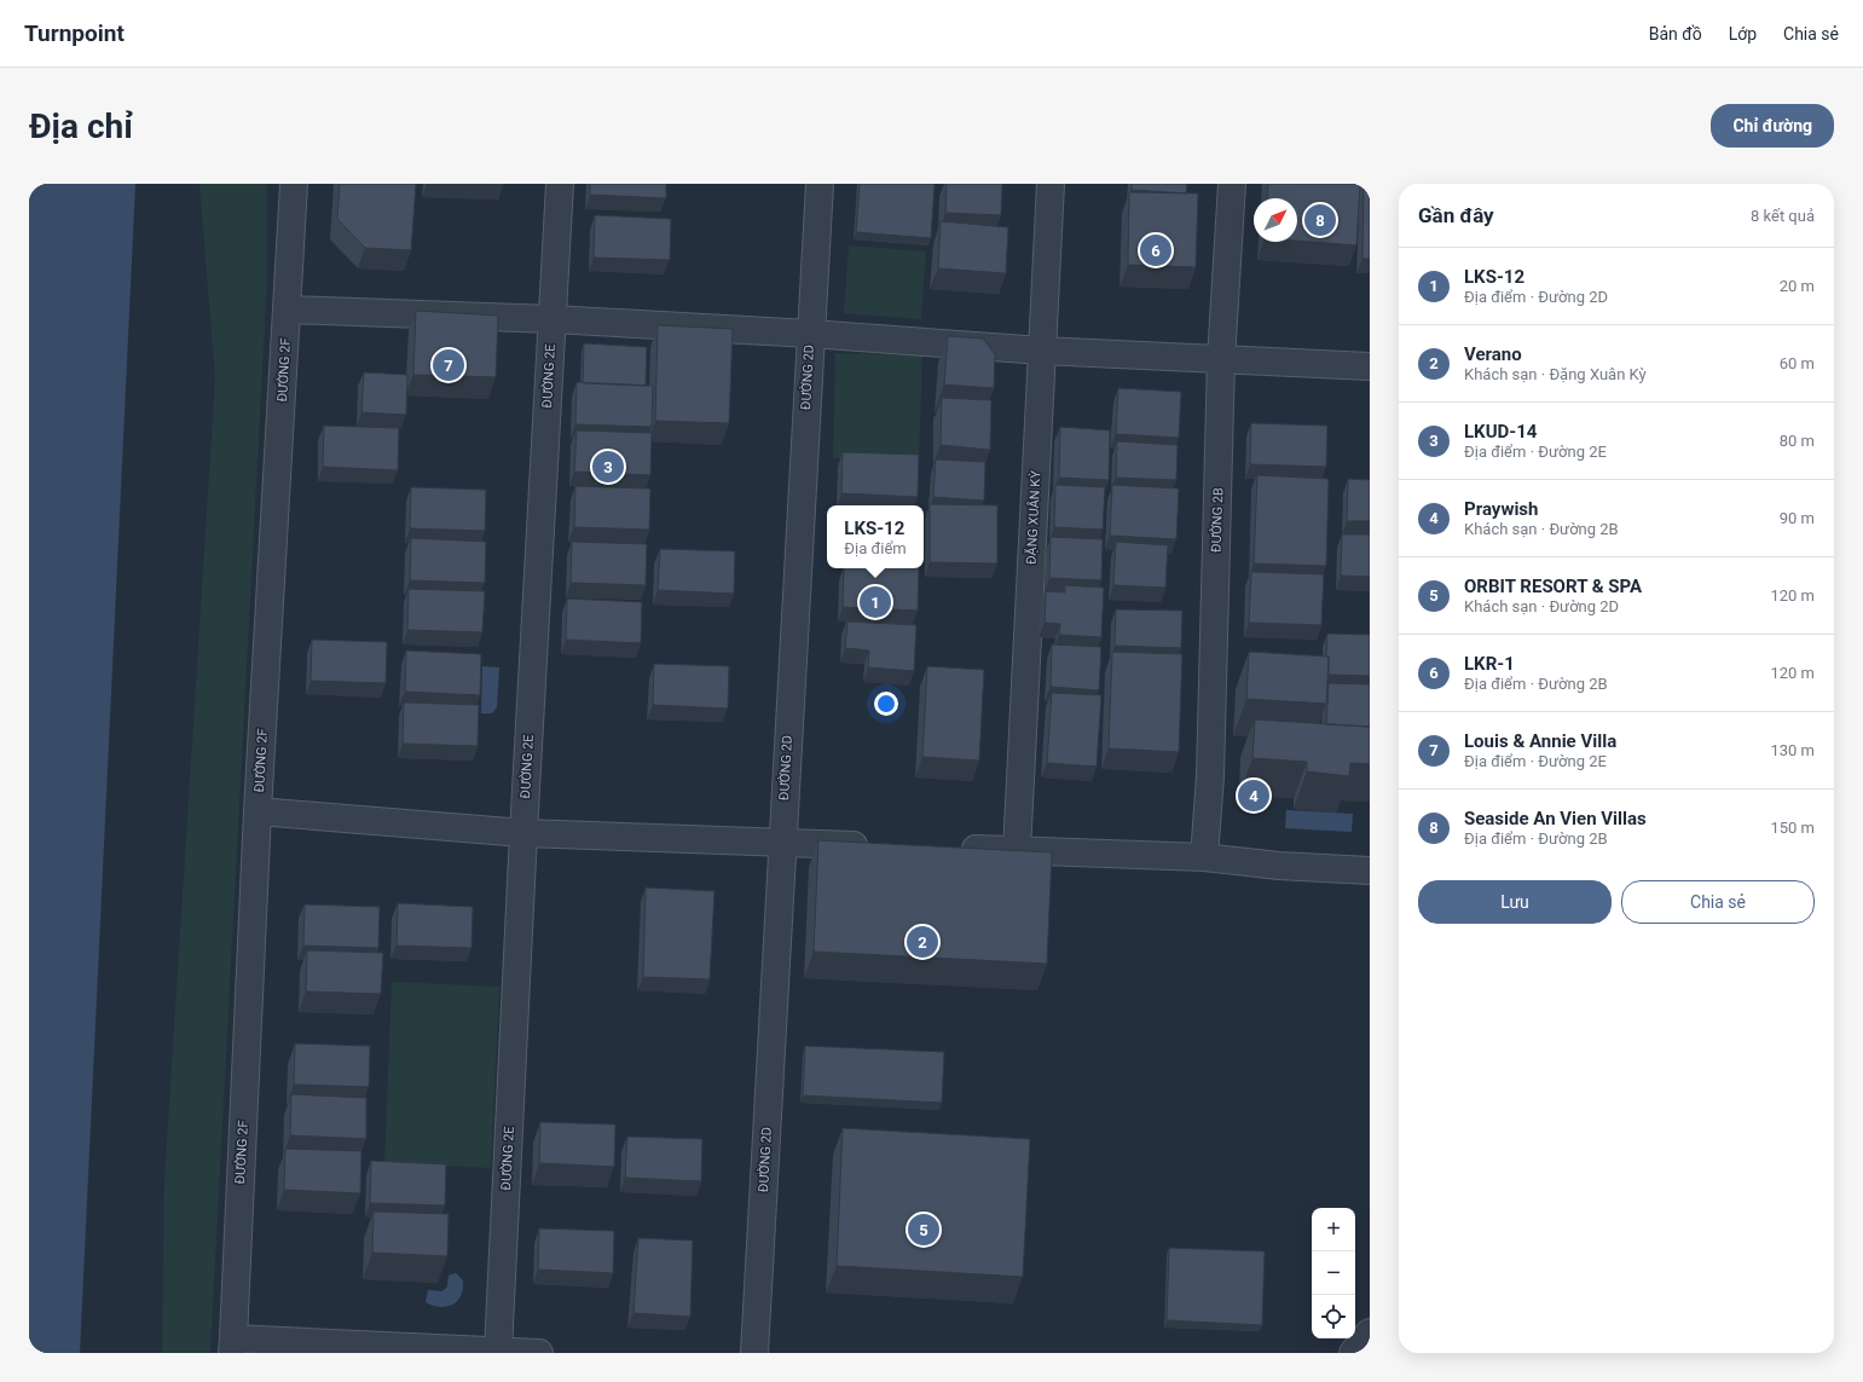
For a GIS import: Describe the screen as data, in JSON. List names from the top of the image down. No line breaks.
{"streets":{"street":["ĐƯỜNG 2F","ĐƯỜNG 2E","ĐƯỜNG 2D","ĐẶNG XUÂN KỲ","ĐƯỜNG 2B"]},"north":"top right","page":{"header":"Turnpoint","nav":["Bản đồ","Lớp","Chia sẻ"],"buttons":["Chỉ đường",["Lưu","Chia sẻ"]],"title":"Địa chỉ","heading":["Gần đây","8 kết quả"],"pins":["8","6","7","3","1","4","2","5"],"list":[{"mark":"1","name":"LKS-12","note":"Địa điểm · Đường 2D","value":"20 m"},{"mark":"2","name":"Verano","note":"Khách sạn · Đặng Xuân Kỳ","value":"60 m"},{"mark":"3","name":"LKUD-14","note":"Địa điểm · Đường 2E","value":"80 m"},{"mark":"4","name":"Praywish","note":"Khách sạn · Đường 2B","value":"90 m"},{"mark":"5","name":"ORBIT RESORT & SPA","note":"Khách sạn · Đường 2D","value":"120 m"},{"mark":"6","name":"LKR-1","note":"Địa điểm · Đường 2B","value":"120 m"},{"mark":"7","name":"Louis & Annie Villa","note":"Địa điểm · Đường 2E","value":"130 m"},{"mark":"8","name":"Seaside An Vien Villas","note":"Địa điểm · Đường 2B","value":"150 m"}],"popup":["LKS-12","Địa điểm"],"map_buttons":["+","−"]}}
